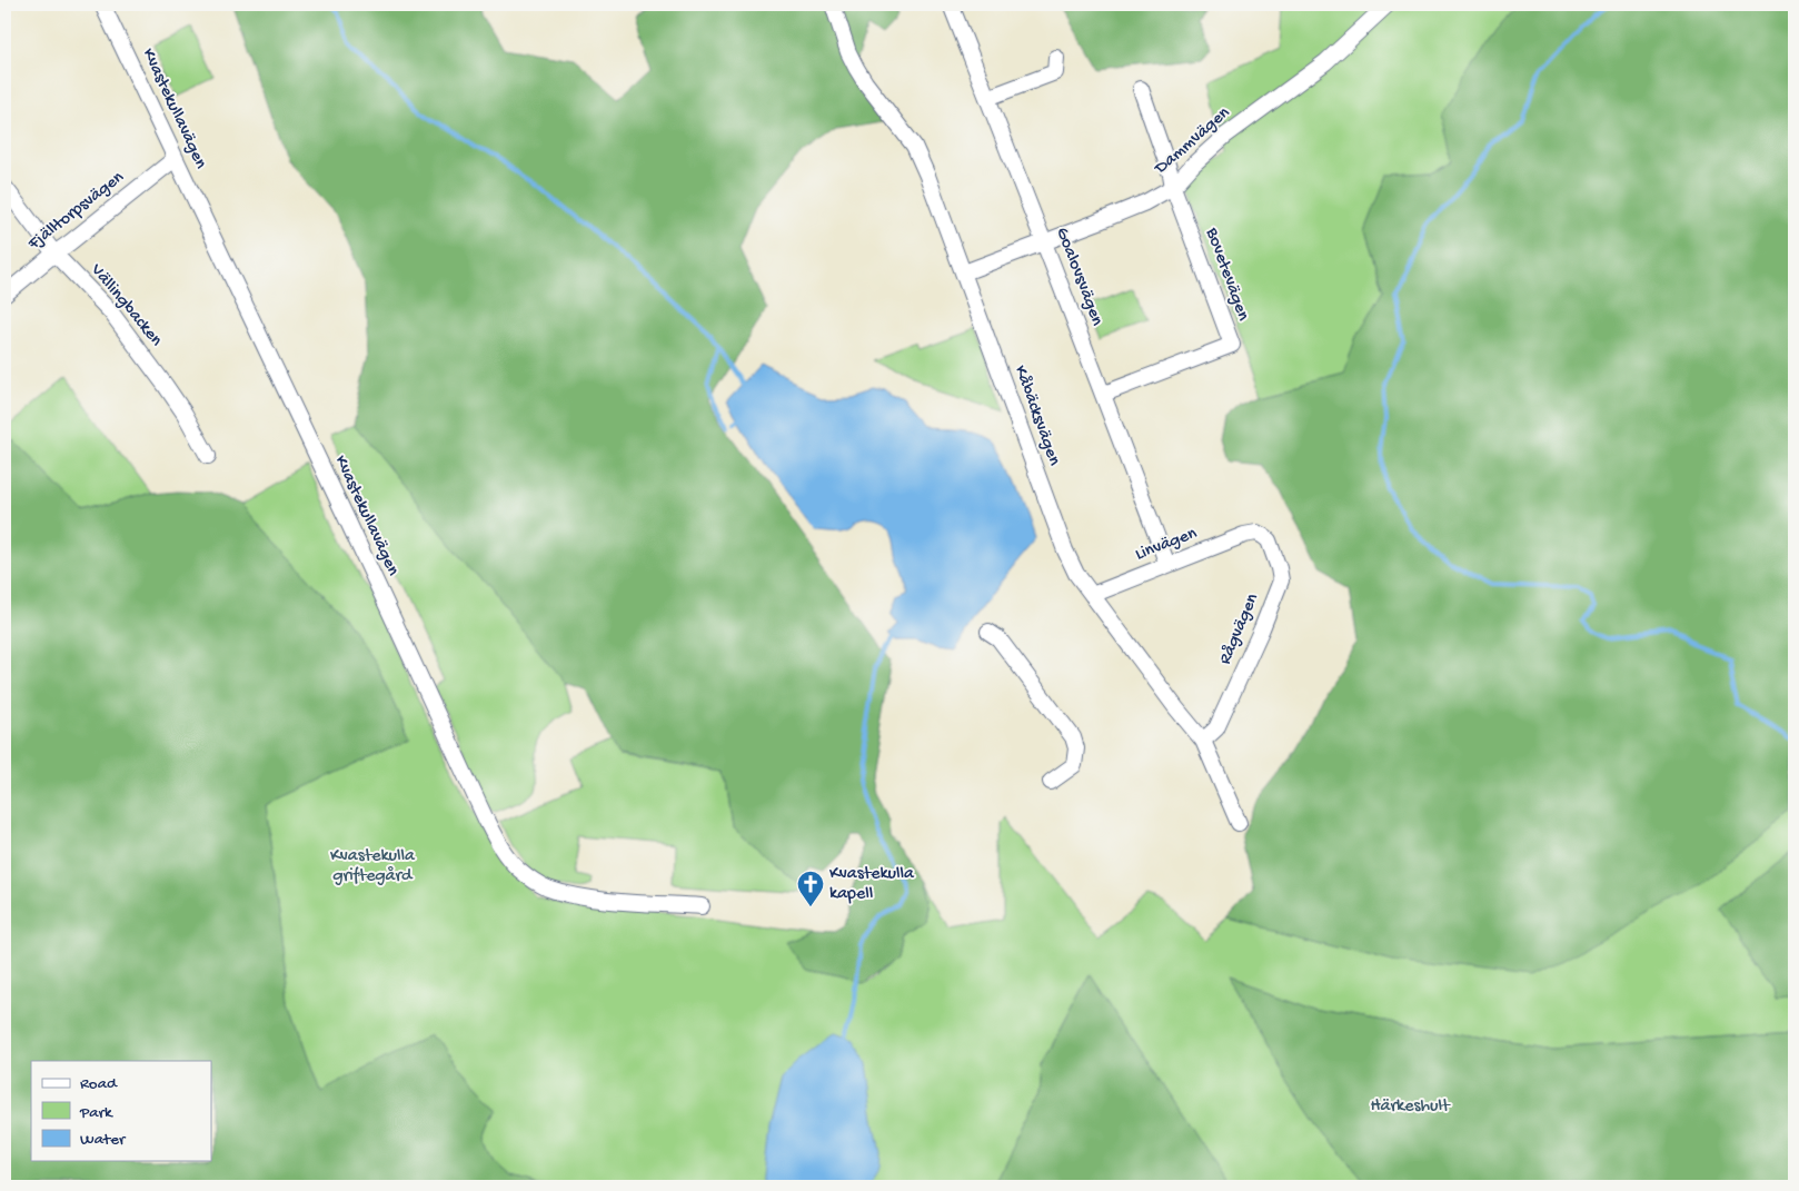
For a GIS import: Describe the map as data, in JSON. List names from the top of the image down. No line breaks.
{"streets":{"street":["Kvastekullavägen","Dammvägen","Fjälltorpsvägen","Bovetevägen","Goalovsvägen","Vällingbacken","Kåbäcksvägen","Linvägen","Rågvägen"]},"crossings":[["Kvastekullavägen","Fjälltorpsvägen"],["Dammvägen","Bovetevägen"],["Dammvägen","Goalovsvägen"],["Dammvägen","Kåbäcksvägen"],["Fjälltorpsvägen","Vällingbacken"],["Bovetevägen","Goalovsvägen"],["Goalovsvägen","Linvägen"],["Kåbäcksvägen","Linvägen"],["Kåbäcksvägen","Rågvägen"],["Linvägen","Rågvägen"]],"parks":["Kvastekulla griftegård","Härkeshult"],"places":{"church":["Kvastekulla kapell"]},"legend":["Road","Park","Water"]}
